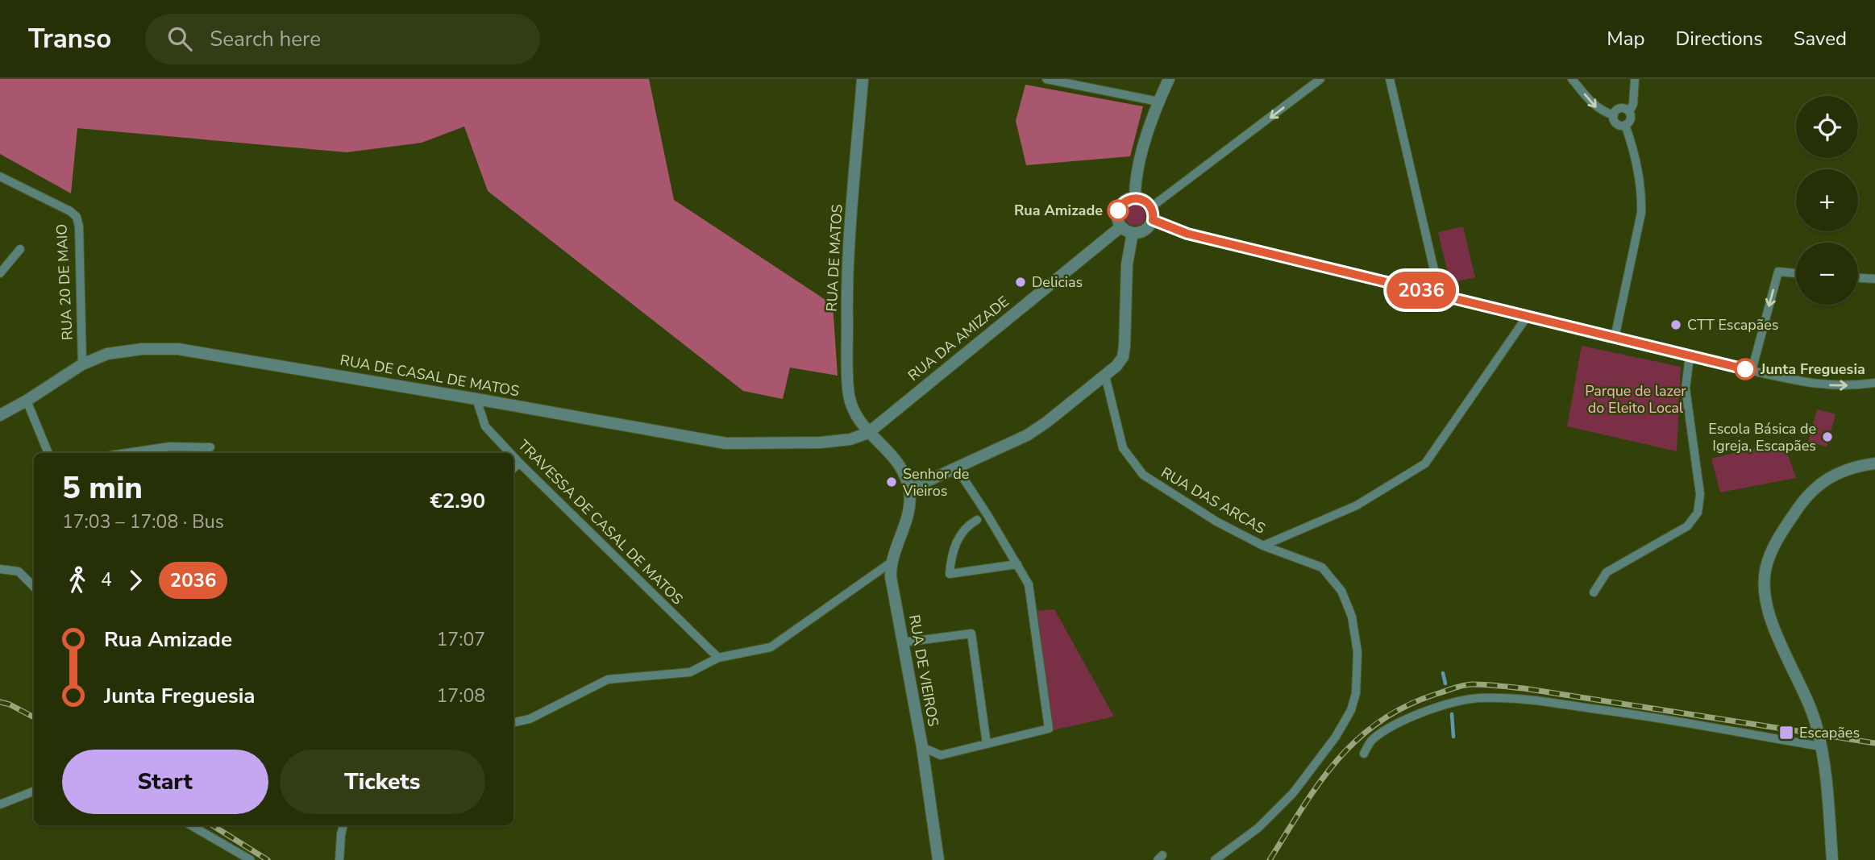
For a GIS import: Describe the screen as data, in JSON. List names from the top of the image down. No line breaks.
{"streets":{"street":["RUA DE MATOS","RUA 20 DE MAIO","RUA DA AMIZADE","RUA DE CASAL DE MATOS","RUA DAS ARCAS","TRAVESSA DE CASAL DE MATOS","RUA DE VIEIROS"]},"crossings":[["RUA DE MATOS","RUA DA AMIZADE"],["RUA DE MATOS","RUA DE CASAL DE MATOS"],["RUA DE MATOS","RUA DE VIEIROS"],["RUA 20 DE MAIO","RUA DE CASAL DE MATOS"],["RUA DA AMIZADE","RUA DE CASAL DE MATOS"],["RUA DA AMIZADE","RUA DE VIEIROS"],["RUA DE CASAL DE MATOS","TRAVESSA DE CASAL DE MATOS"],["RUA DE CASAL DE MATOS","RUA DE VIEIROS"]],"parks":["Parque de lazer do Eleito Local"],"places":{"other":["Rua Amizade","Delicias","CTT Escapães","Junta Freguesia","Escola Básica de Igreja, Escapães","Senhor de Vieiros"],"transit":["Escapães"]},"lines":["bus line 2036"],"page":{"header":"Transo","search":"Search here","nav":["Map","Directions","Saved"],"on_map":"2036","map_buttons":["+","−"],"heading":["5 min","17:03 – 17:08 · Bus","€2.90"],"legs":["4","2036"],"list":[{"name":"Rua Amizade","value":"17:07"},{"name":"Junta Freguesia","value":"17:08"}],"buttons":["Start","Tickets"]}}
